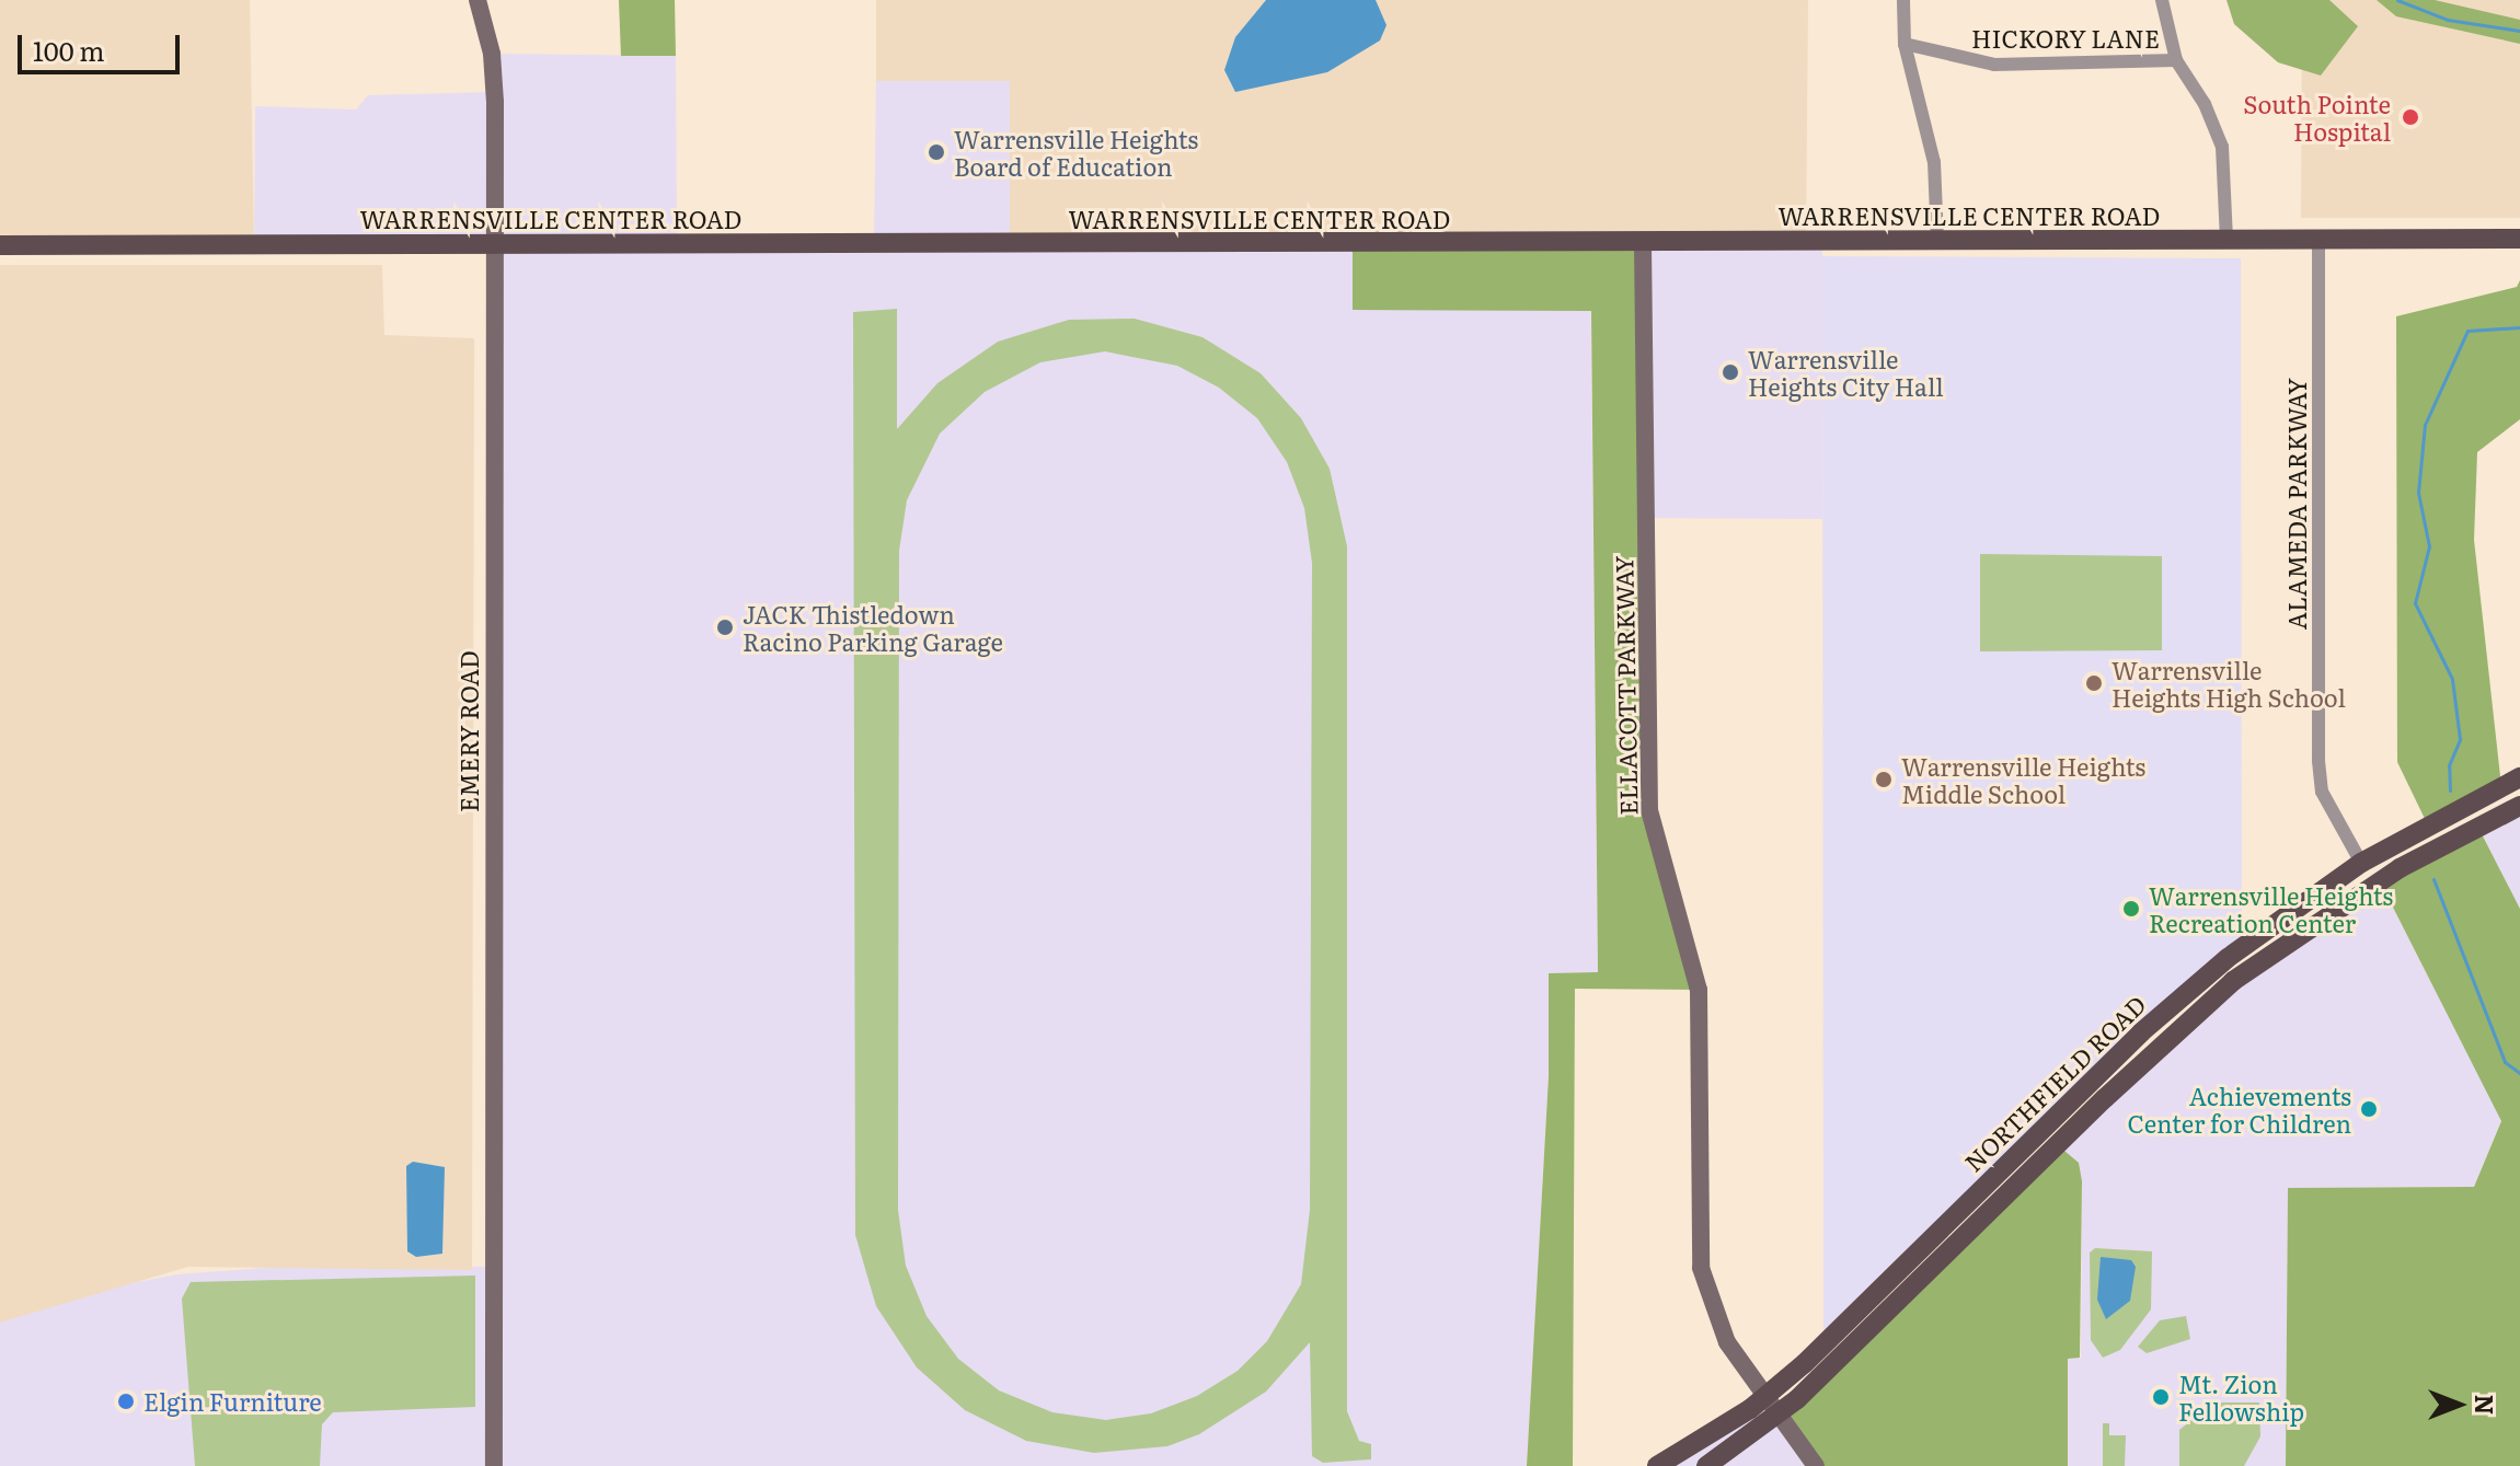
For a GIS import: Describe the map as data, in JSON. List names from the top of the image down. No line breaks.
{"streets":{"main road":["WARRENSVILLE CENTER ROAD","NORTHFIELD ROAD"],"street":["HICKORY LANE","ALAMEDA PARKWAY","ELLACOTT PARKWAY","EMERY ROAD"]},"crossings":[["WARRENSVILLE CENTER ROAD","ALAMEDA PARKWAY"],["WARRENSVILLE CENTER ROAD","ELLACOTT PARKWAY"],["WARRENSVILLE CENTER ROAD","EMERY ROAD"],["ALAMEDA PARKWAY","NORTHFIELD ROAD"],["ELLACOTT PARKWAY","NORTHFIELD ROAD"]],"places":["South Pointe Hospital","Warrensville Heights Board of Education","Warrensville Heights City Hall","JACK Thistledown Racino Parking Garage","Warrensville Heights High School","Warrensville Heights Middle School","Warrensville Heights Recreation Center","Achievements Center for Children","Mt. Zion Fellowship","Elgin Furniture"],"scale_bar":"100 m","north":"right"}
